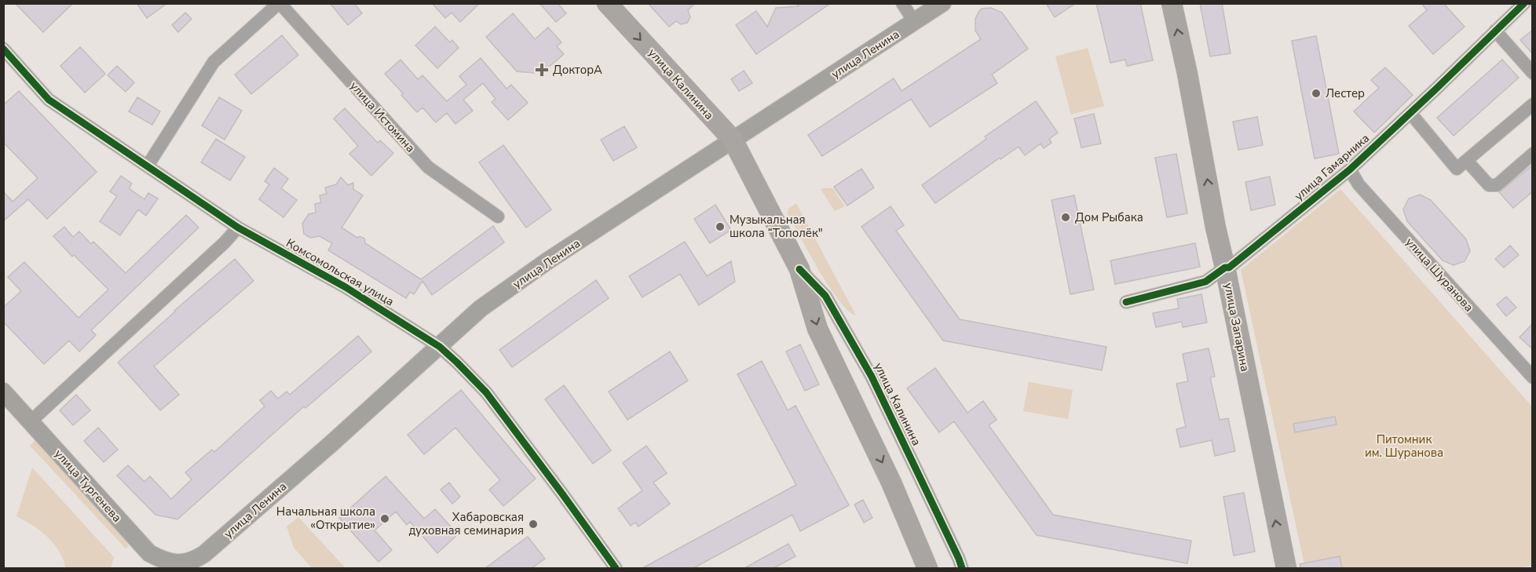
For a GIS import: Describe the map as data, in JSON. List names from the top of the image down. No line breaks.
{"streets":{"main road":["улица Ленина","улица Калинина","улица Запарина","улица Тургенева"],"street":["улица Истомина","улица Гамарника","Комсомольская улица","улица Шуранова"]},"crossings":[["улица Ленина","улица Калинина"],["улица Ленина","Комсомольская улица"],["улица Ленина","улица Тургенева"],["улица Гамарника","улица Шуранова"],["улица Гамарника","улица Запарина"]],"one_way":["улица Калинина","улица Запарина"],"parks":["Питомник им. Шуранова"],"places":{"health":["ДокторА"],"other":["Лестер","Дом Рыбака","Музыкальная школа “Тополёк\"","Начальная школа «Открытие»","Хабаровская духовная семинария"]}}
